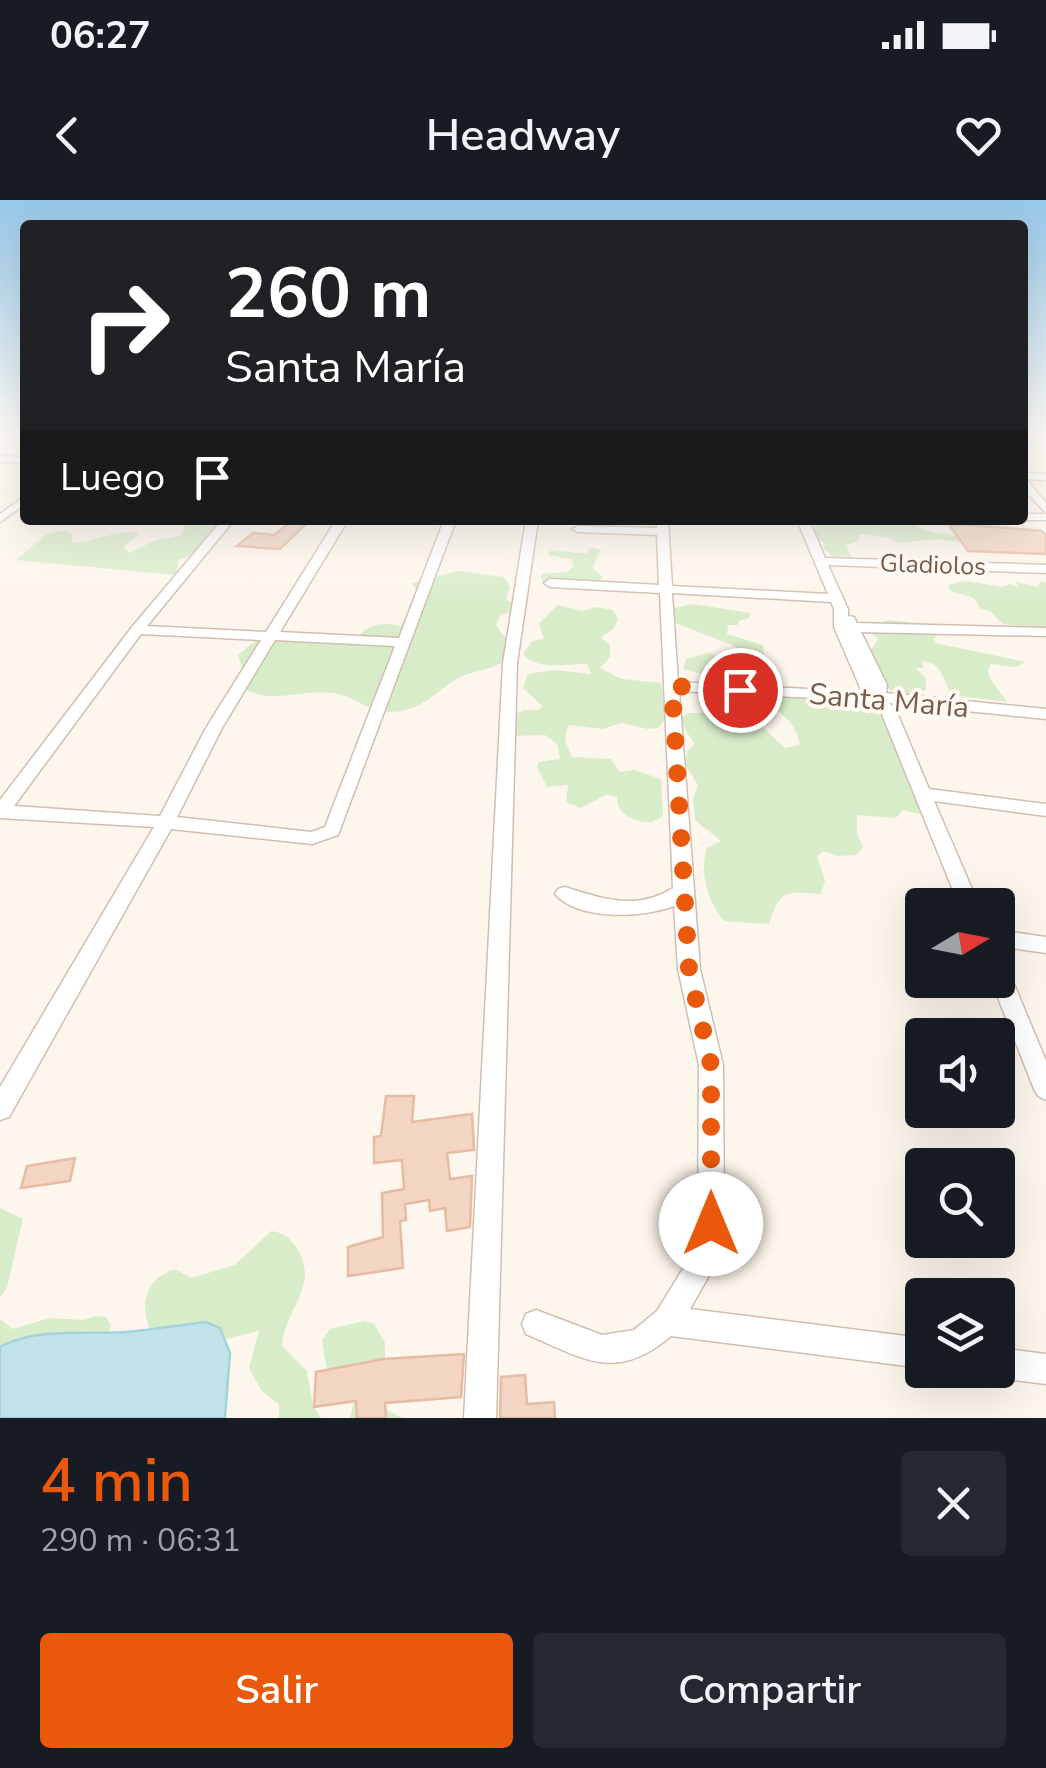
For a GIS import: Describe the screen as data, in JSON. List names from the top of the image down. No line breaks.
{"streets":{"street":["Gladiolos","Santa María"]},"north":"right","page":{"status":"06:27","header":"Headway","turn":["260 m","Santa María"],"then":"Luego","heading":["4 min","290 m · 06:31"],"buttons":["Salir","Compartir"]}}
